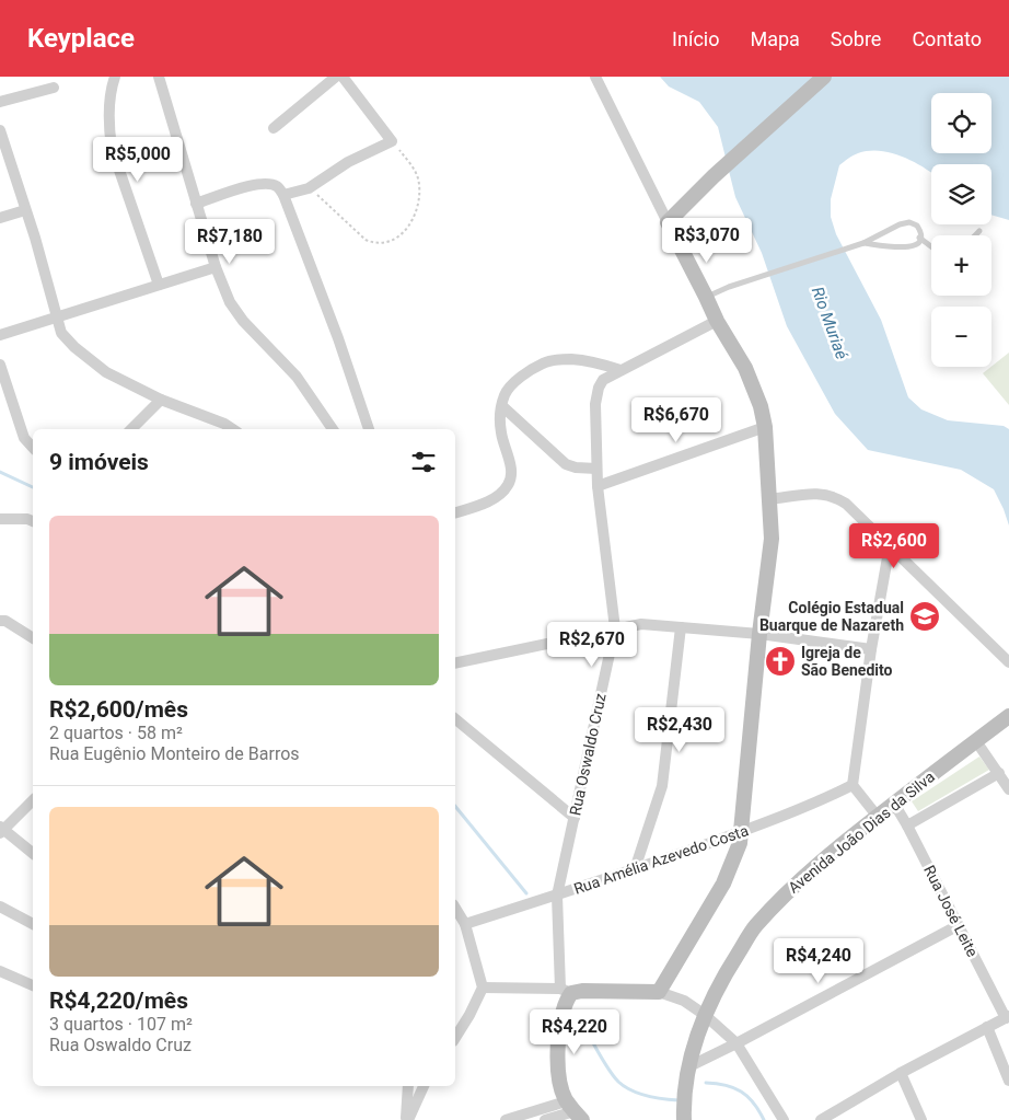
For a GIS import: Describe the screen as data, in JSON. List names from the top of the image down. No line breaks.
{"streets":{"main road":["Rua Oswaldo Cruz","Avenida João Dias da Silva"],"street":["Rua Amélia Azevedo Costa","Rua José Leite"]},"crossings":[["Rua Oswaldo Cruz","Rua Amélia Azevedo Costa"],["Avenida João Dias da Silva","Rua José Leite"]],"water":["Rio Muriaé"],"places":{"school or university":["Colégio Estadual Buarque de Nazareth"],"church":["Igreja de São Benedito"]},"page":{"header":"Keyplace","nav":["Início","Mapa","Sobre","Contato"],"map_buttons":["+","−"],"price":["R$5,000","R$3,070","R$7,180","R$6,670","R$2,600","R$2,670","R$2,430","R$4,240","R$4,220"],"heading":"9 imóveis","list":[{"name":"R$2,600/mês","note":"2 quartos · 58 m² · Rua Eugênio Monteiro de Barros"},{"name":"R$4,220/mês","note":"3 quartos · 107 m² · Rua Oswaldo Cruz"}]}}
